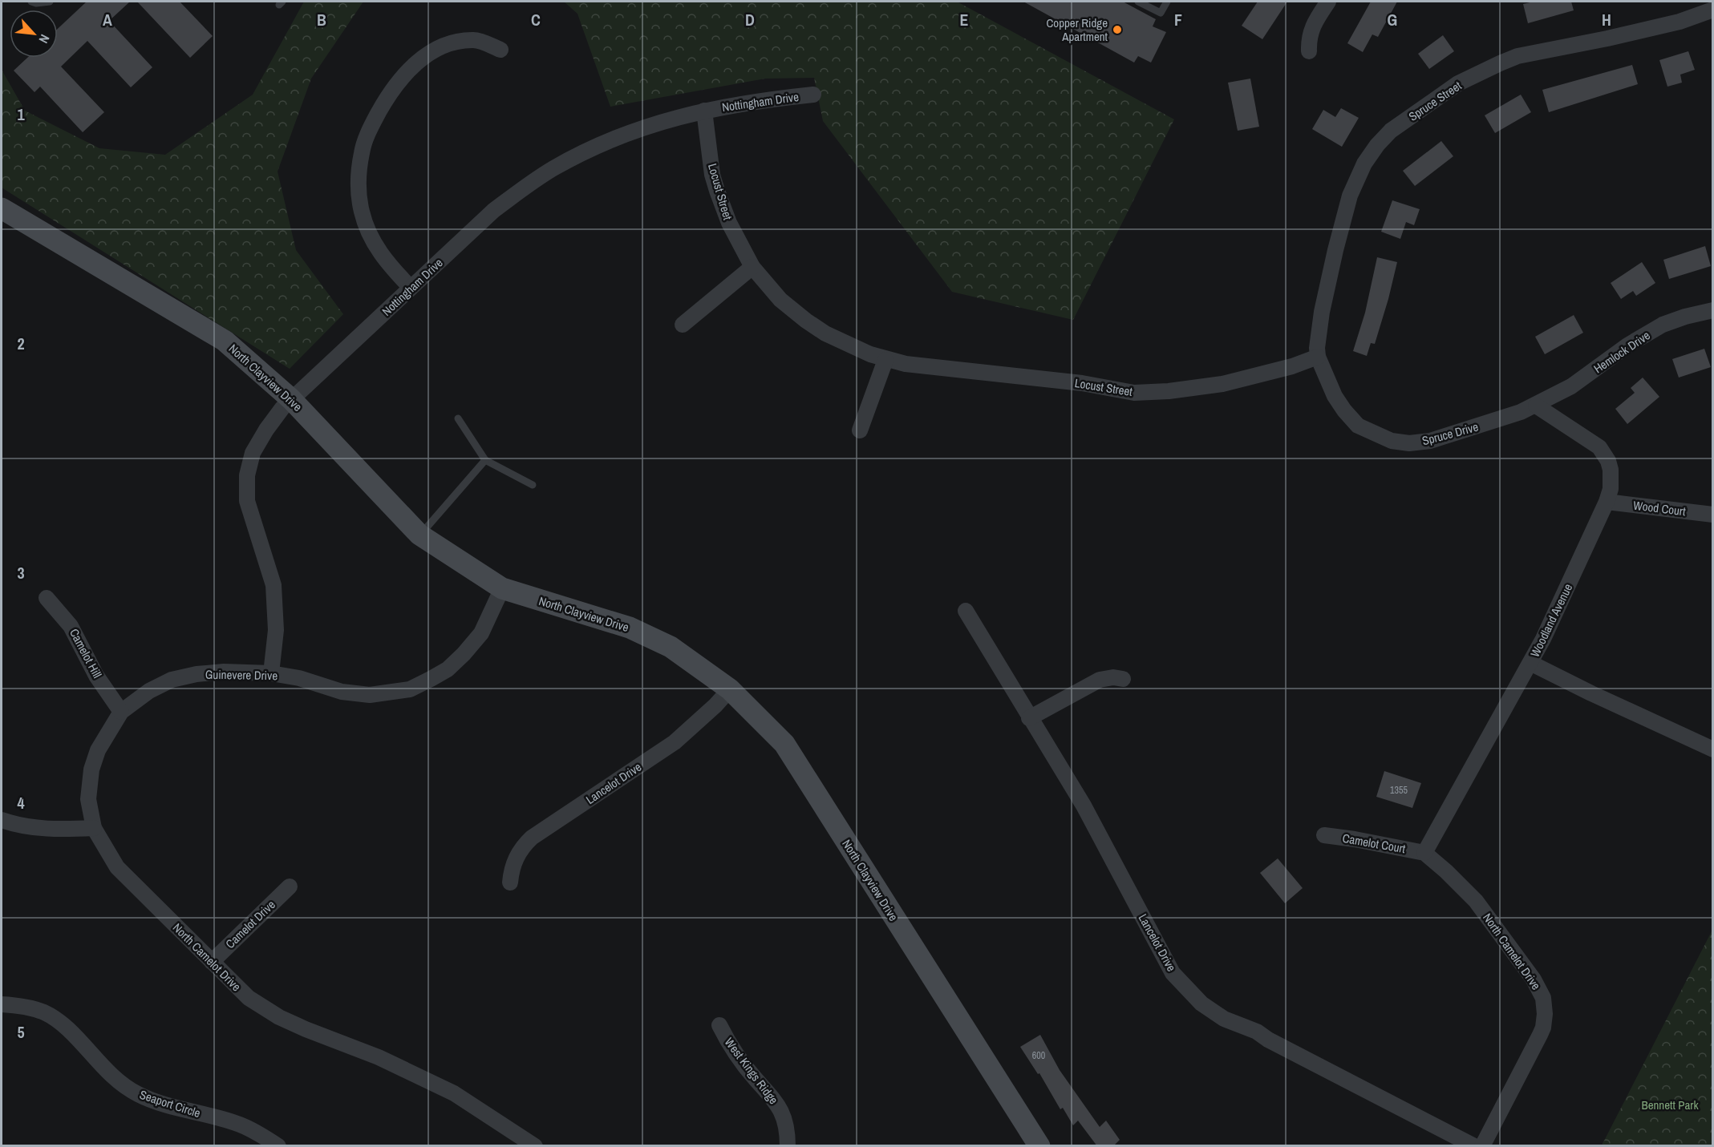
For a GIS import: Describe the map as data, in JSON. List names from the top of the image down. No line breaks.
{"streets":{"street":["Spruce Street","Nottingham Drive","Locust Street","Hemlock Drive","North Clayview Drive","Spruce Drive","Wood Court","Woodland Avenue","Camelot Hill","Guinevere Drive","Lancelot Drive","Camelot Court","Camelot Drive","North Camelot Drive","West Kings Ridge","Seaport Circle"]},"crossings":[["Spruce Street","Locust Street"],["Spruce Street","Spruce Drive"],["Nottingham Drive","Locust Street"],["Nottingham Drive","North Clayview Drive"],["Nottingham Drive","Guinevere Drive"],["Locust Street","Spruce Drive"],["Hemlock Drive","Spruce Drive"],["Hemlock Drive","Woodland Avenue"],["North Clayview Drive","Guinevere Drive"],["North Clayview Drive","Lancelot Drive"],["Spruce Drive","Woodland Avenue"],["Wood Court","Woodland Avenue"],["Woodland Avenue","Camelot Court"],["Woodland Avenue","North Camelot Drive"],["Camelot Hill","Guinevere Drive"],["Guinevere Drive","North Camelot Drive"],["Camelot Court","North Camelot Drive"],["Camelot Drive","North Camelot Drive"]],"parks":["Bennett Park"],"places":["Copper Ridge Apartment"],"house_numbers":["1355","600"],"north":"bottom right","grid":{"columns":["A","B","C","D","E","F","G","H"],"rows":["1","2","3","4","5"]}}
